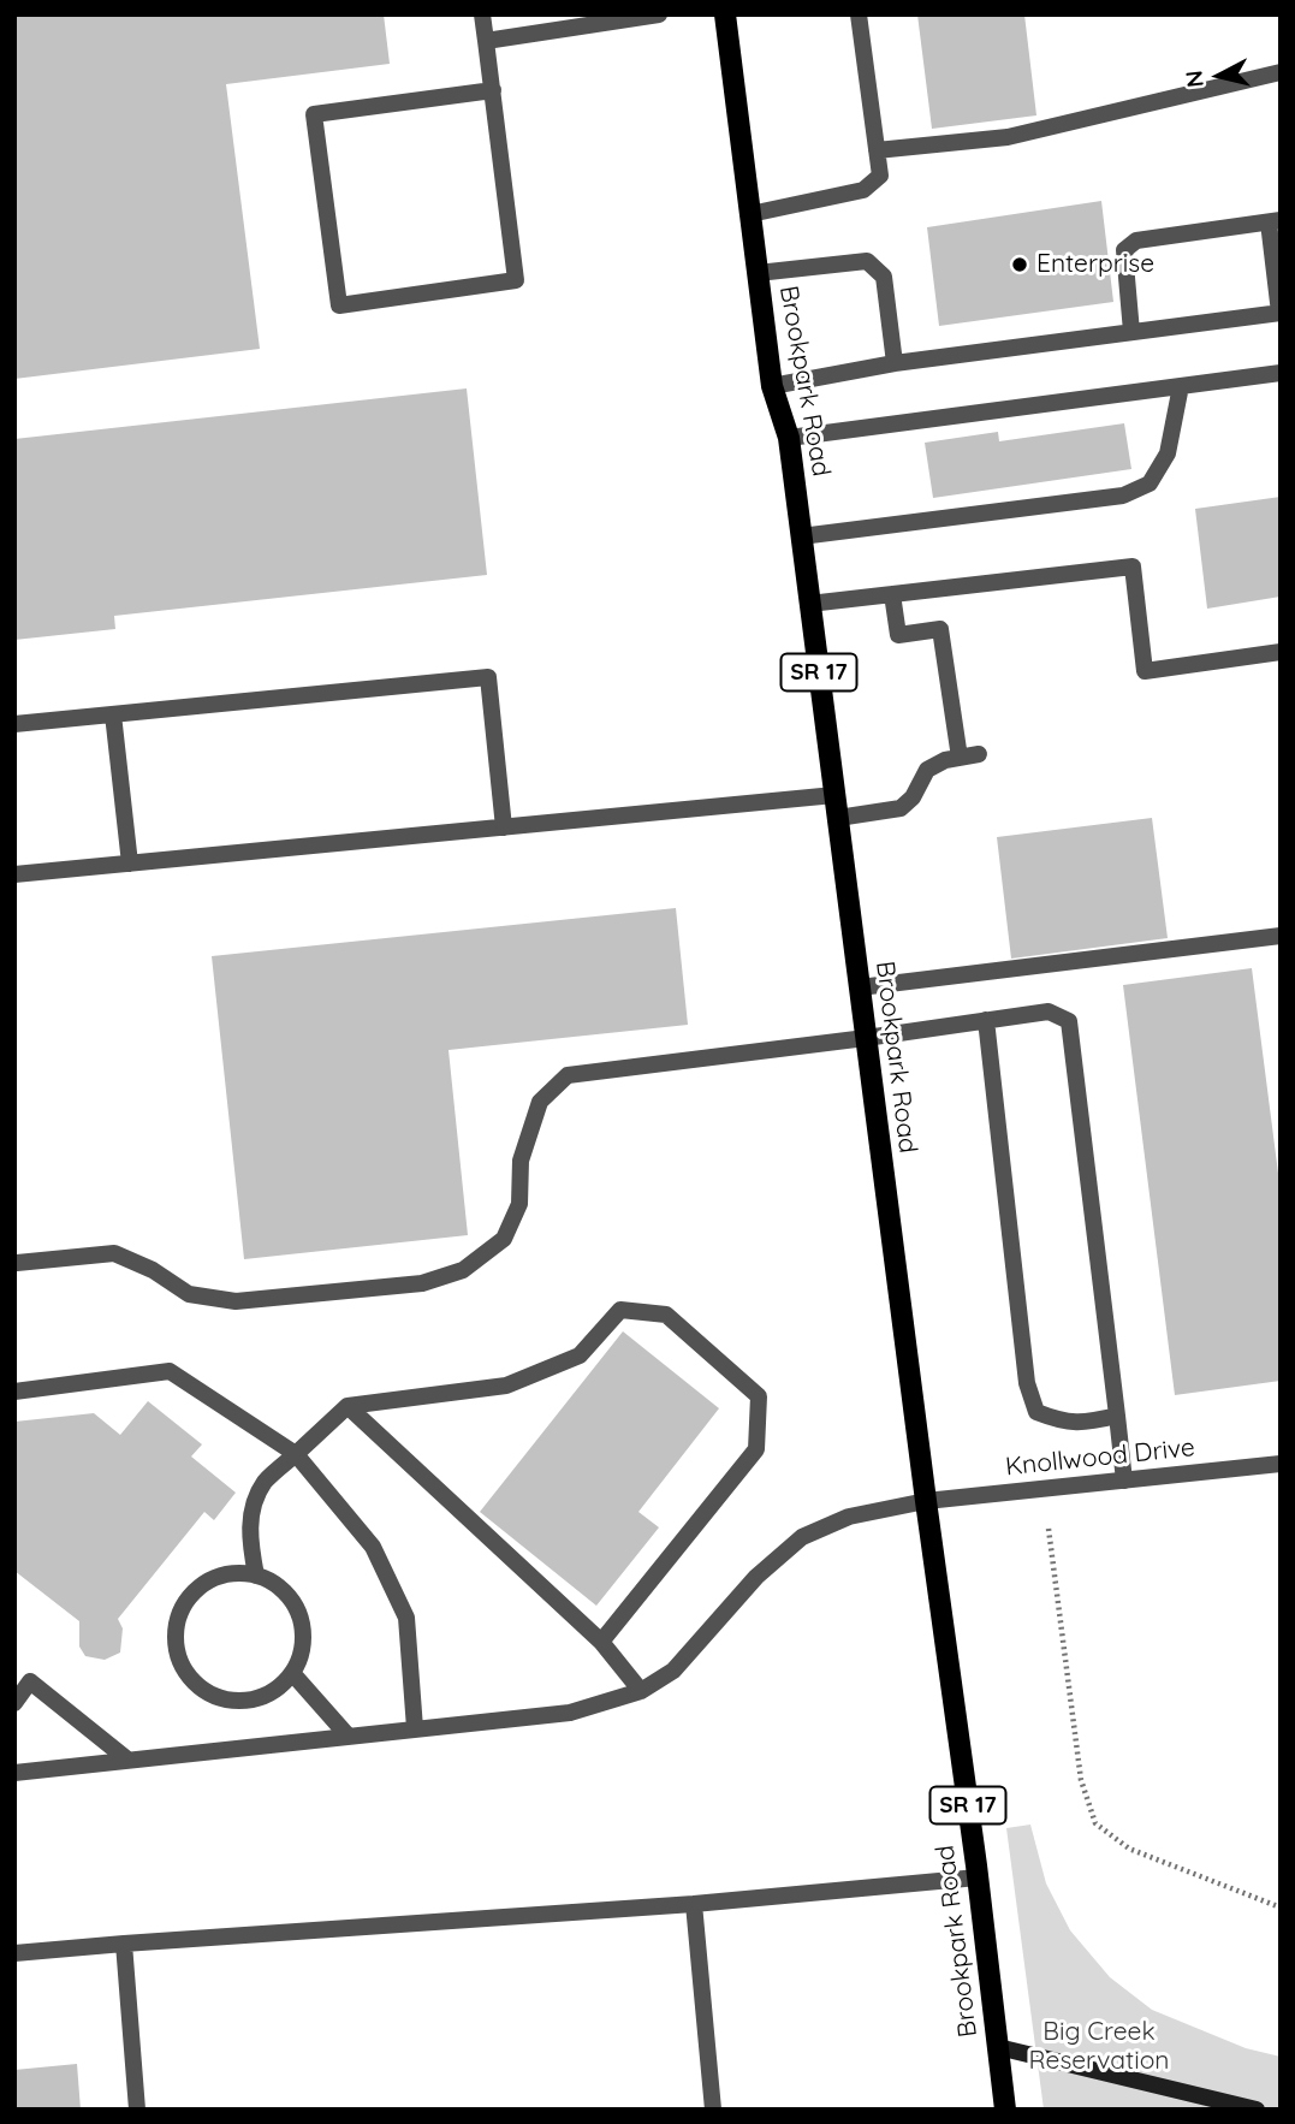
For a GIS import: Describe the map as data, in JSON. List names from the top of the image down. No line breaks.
{"streets":{"main road":["Brookpark Road","SR 17"],"street":["Knollwood Drive"]},"crossings":[["Brookpark Road","Knollwood Drive"]],"parks":["Big Creek Reservation"],"places":["Enterprise"],"north":"left"}
